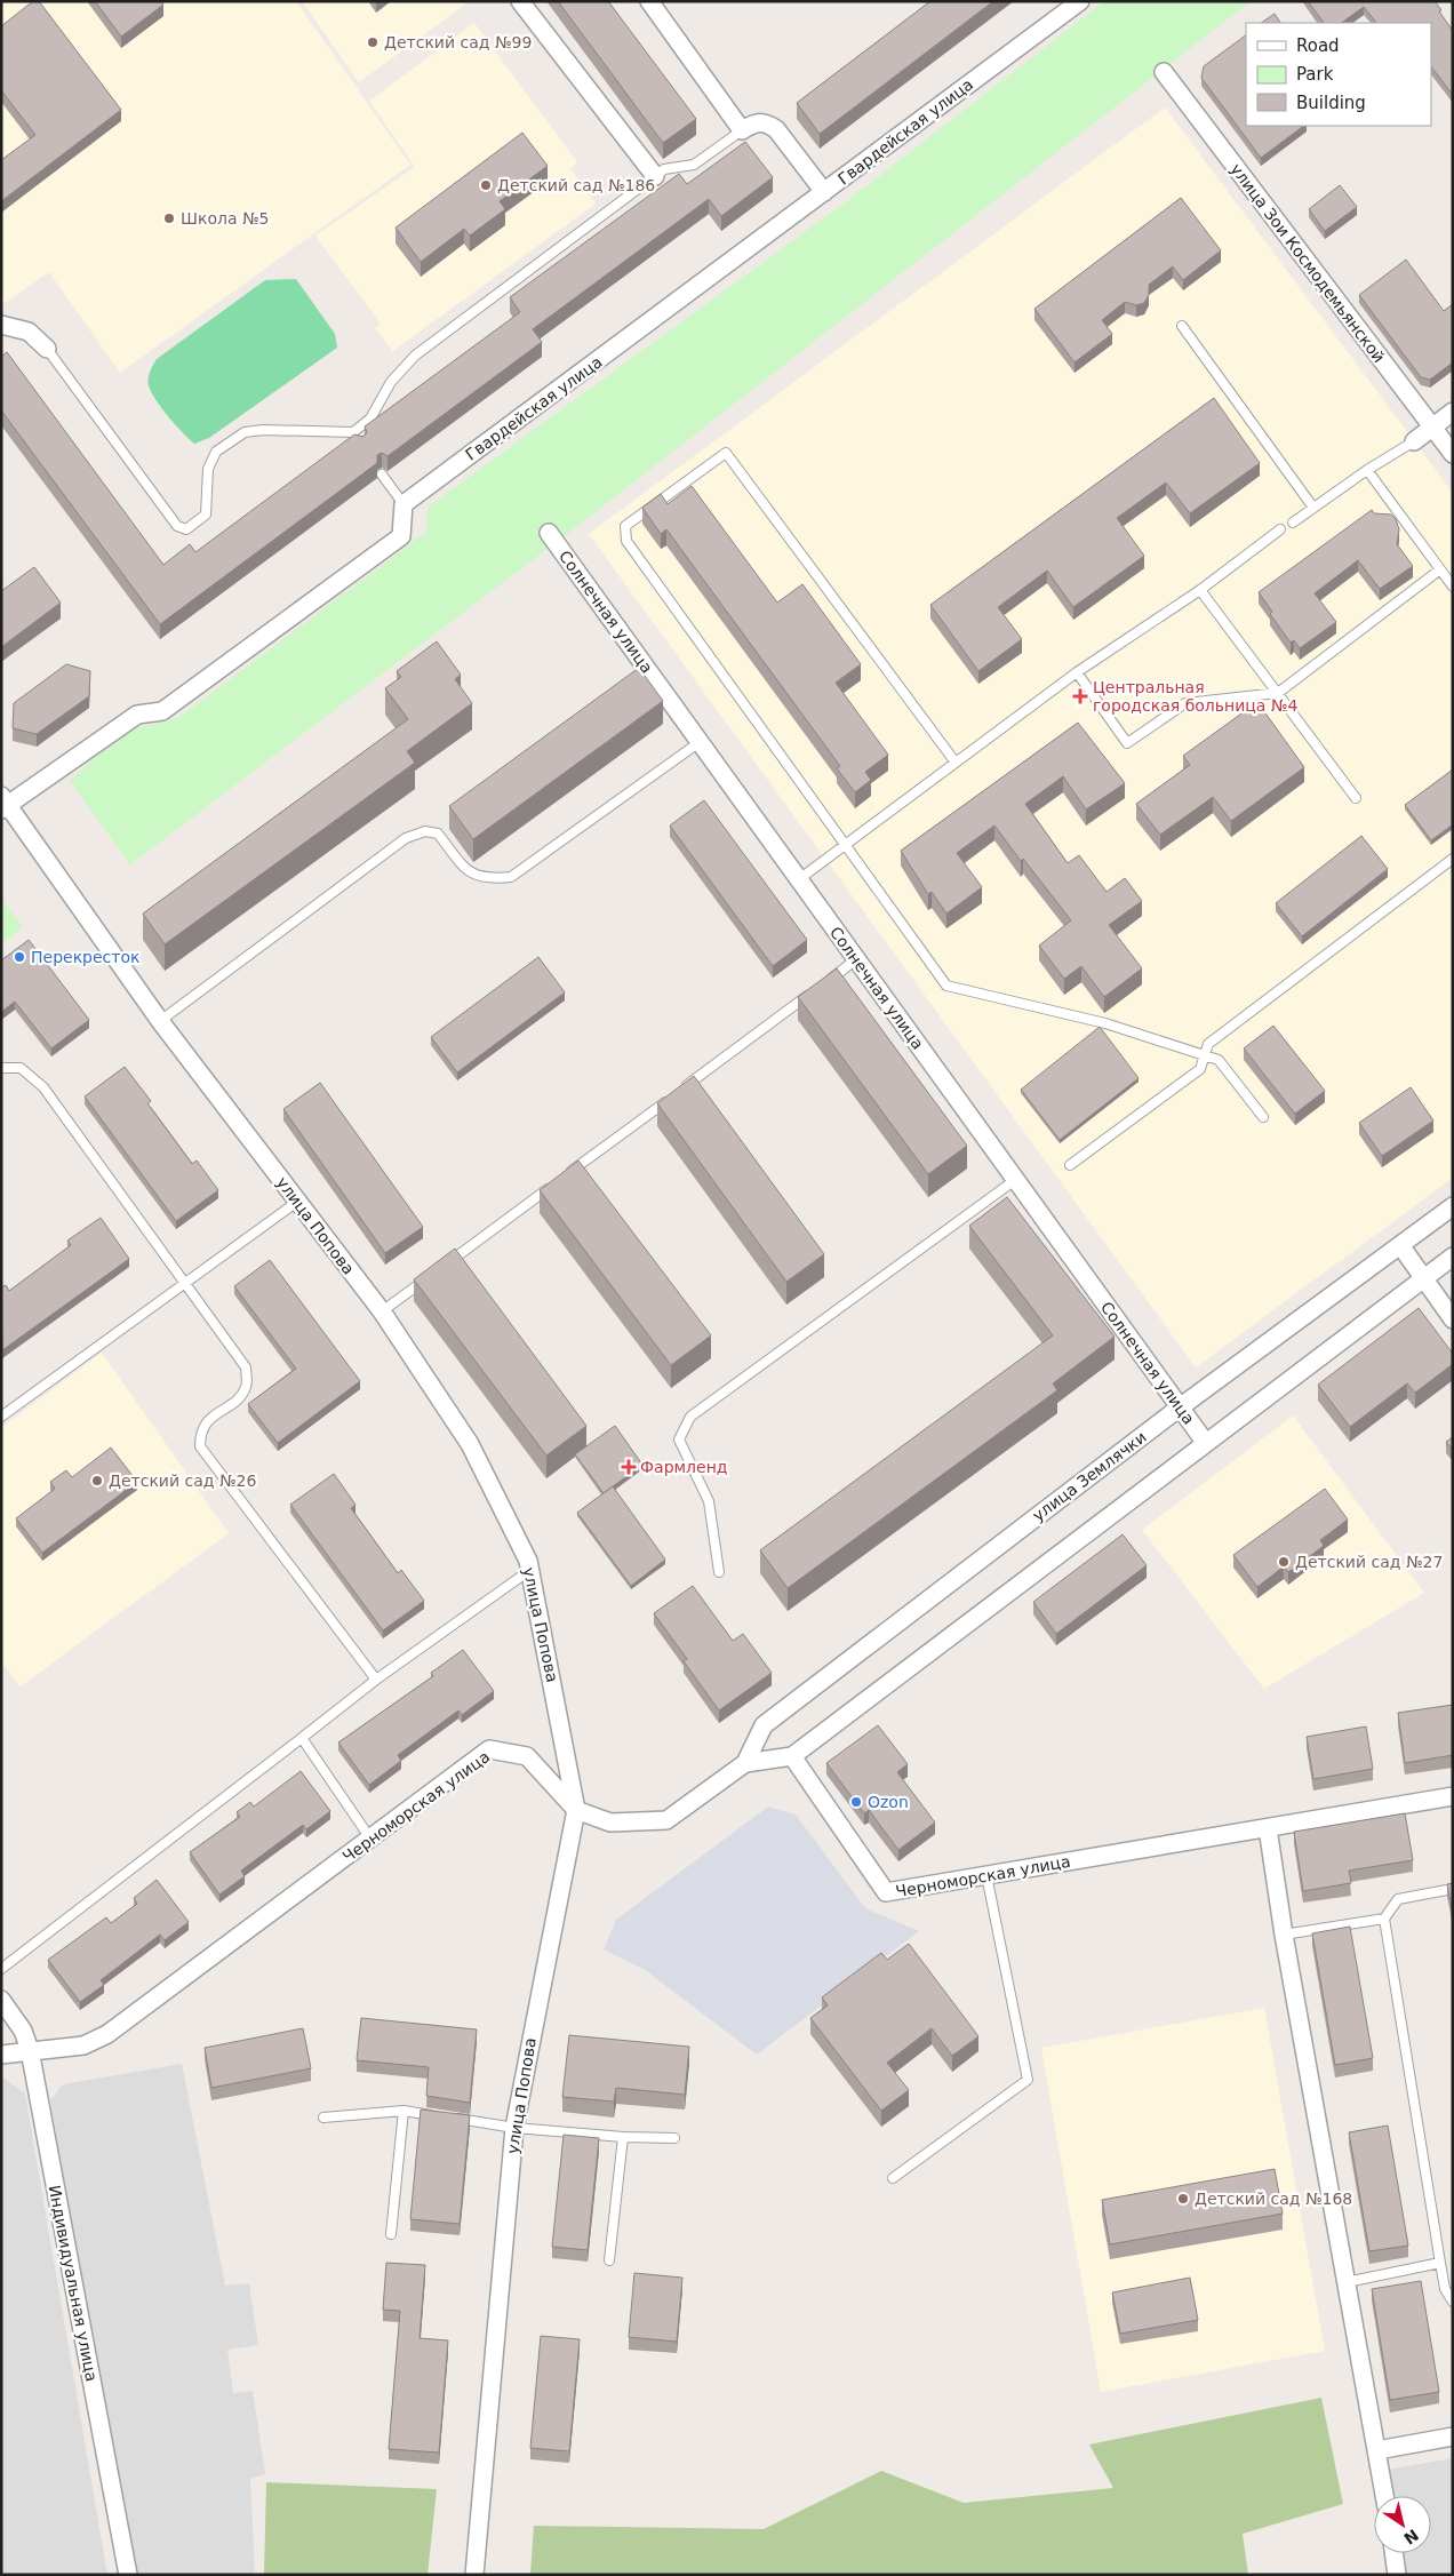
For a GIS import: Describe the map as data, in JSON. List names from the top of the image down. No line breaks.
{"streets":{"street":["Гвардейская улица","улица Зои Космодемьянской","Солнечная улица","улица Попова","улица Землячки","Черноморская улица","Индивидуальная улица"]},"crossings":[["Солнечная улица","улица Землячки"],["улица Попова","Черноморская улица"],["улица Землячки","Черноморская улица"],["Черноморская улица","Индивидуальная улица"]],"places":{"other":["Детский сад №99","Детский сад №186","Школа №5","Перекресток","Детский сад №26","Детский сад №27","Ozon","Детский сад №168"],"health":["Центральная городская больница №4","Фармленд"]},"legend":["Road","Park","Building"],"north":"bottom right"}
